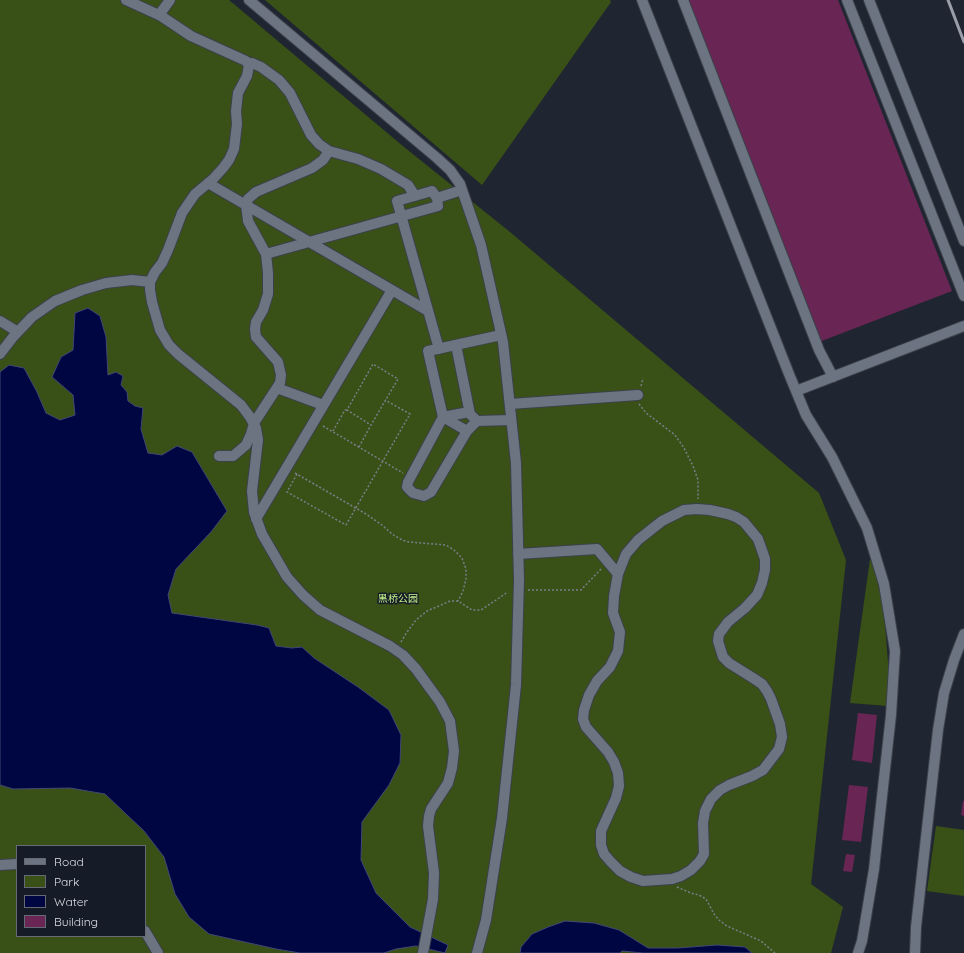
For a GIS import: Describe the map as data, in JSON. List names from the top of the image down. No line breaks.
{"parks":["黑桥公园"],"legend":["Road","Park","Water","Building"]}
